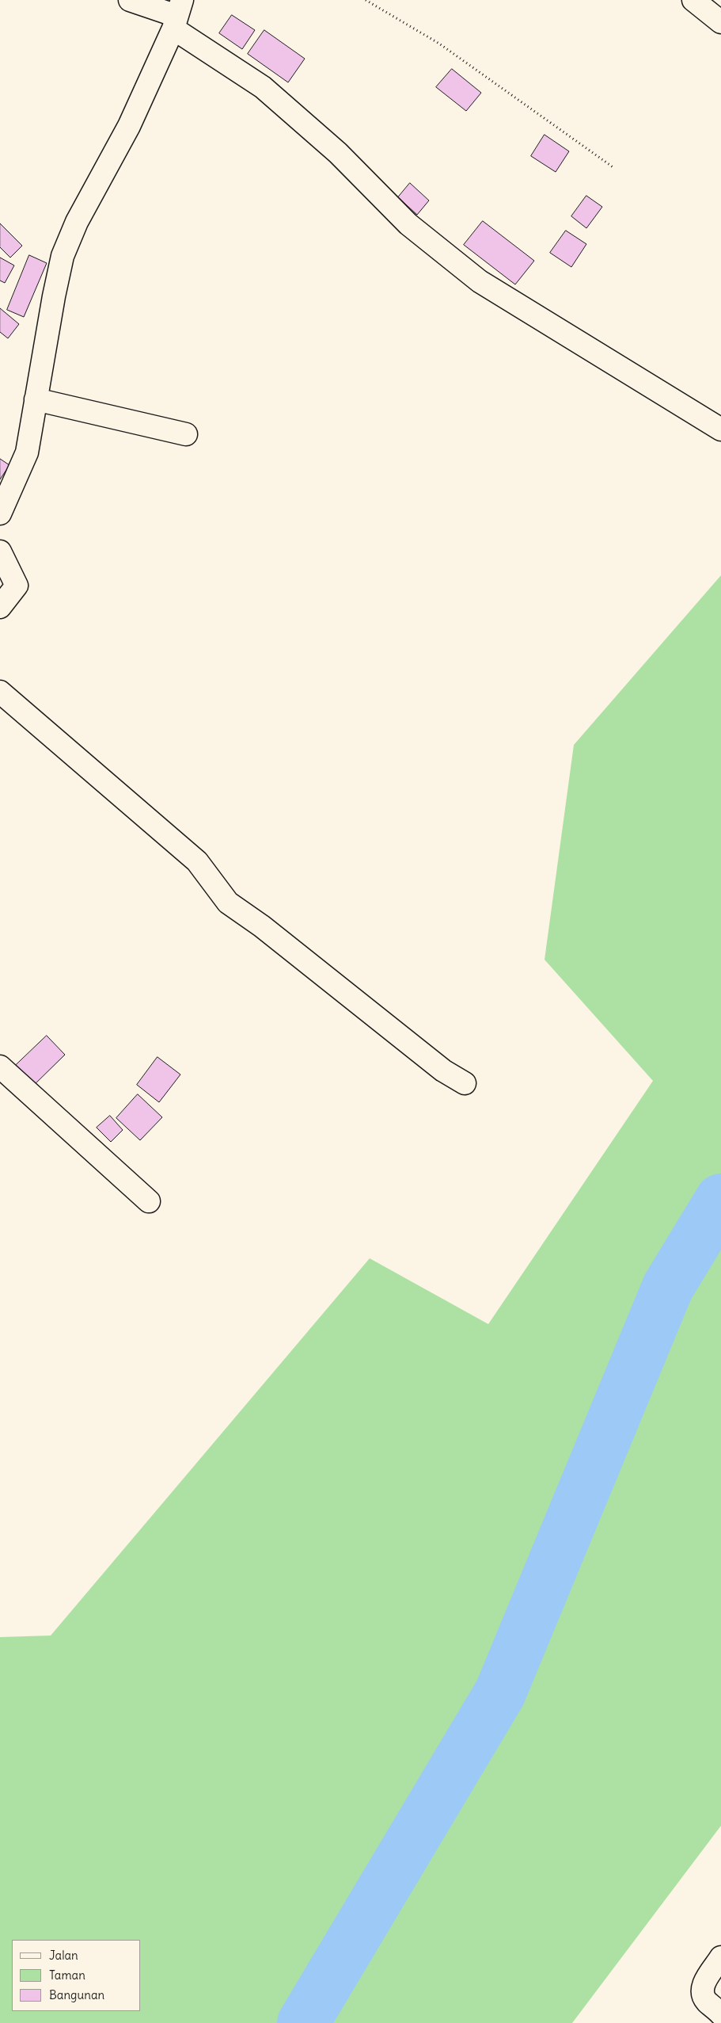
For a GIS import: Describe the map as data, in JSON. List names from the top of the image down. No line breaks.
{"legend":["Jalan","Taman","Bangunan"]}
